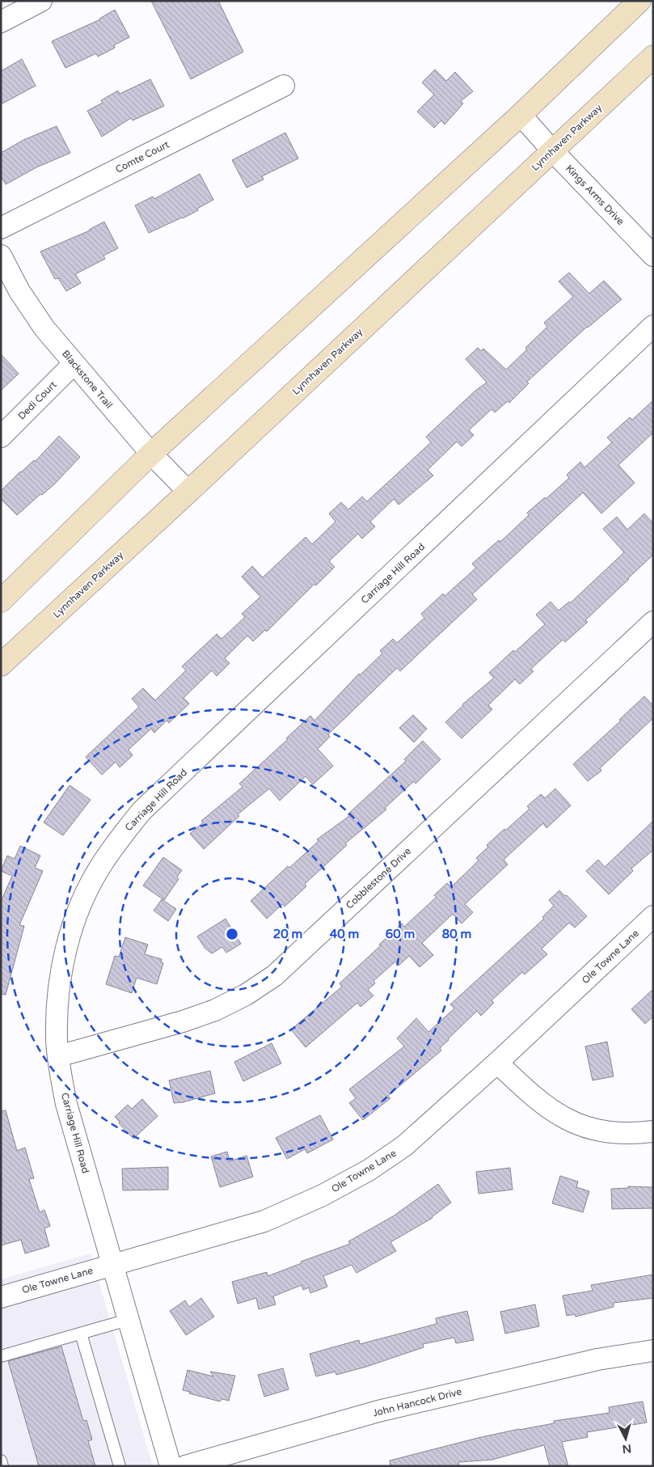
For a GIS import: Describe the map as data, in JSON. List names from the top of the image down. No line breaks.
{"streets":{"main road":["Lynnhaven Parkway"],"street":["Comte Court","Kings Arms Drive","Blackstone Trail","Dedi Court","Carriage Hill Road","Cobblestone Drive","Ole Towne Lane","John Hancock Drive"]},"crossings":[["Lynnhaven Parkway","Kings Arms Drive"],["Lynnhaven Parkway","Blackstone Trail"],["Blackstone Trail","Dedi Court"],["Carriage Hill Road","Cobblestone Drive"],["Carriage Hill Road","Ole Towne Lane"]],"north":"bottom","rings":["20 m","40 m","60 m","80 m"]}
